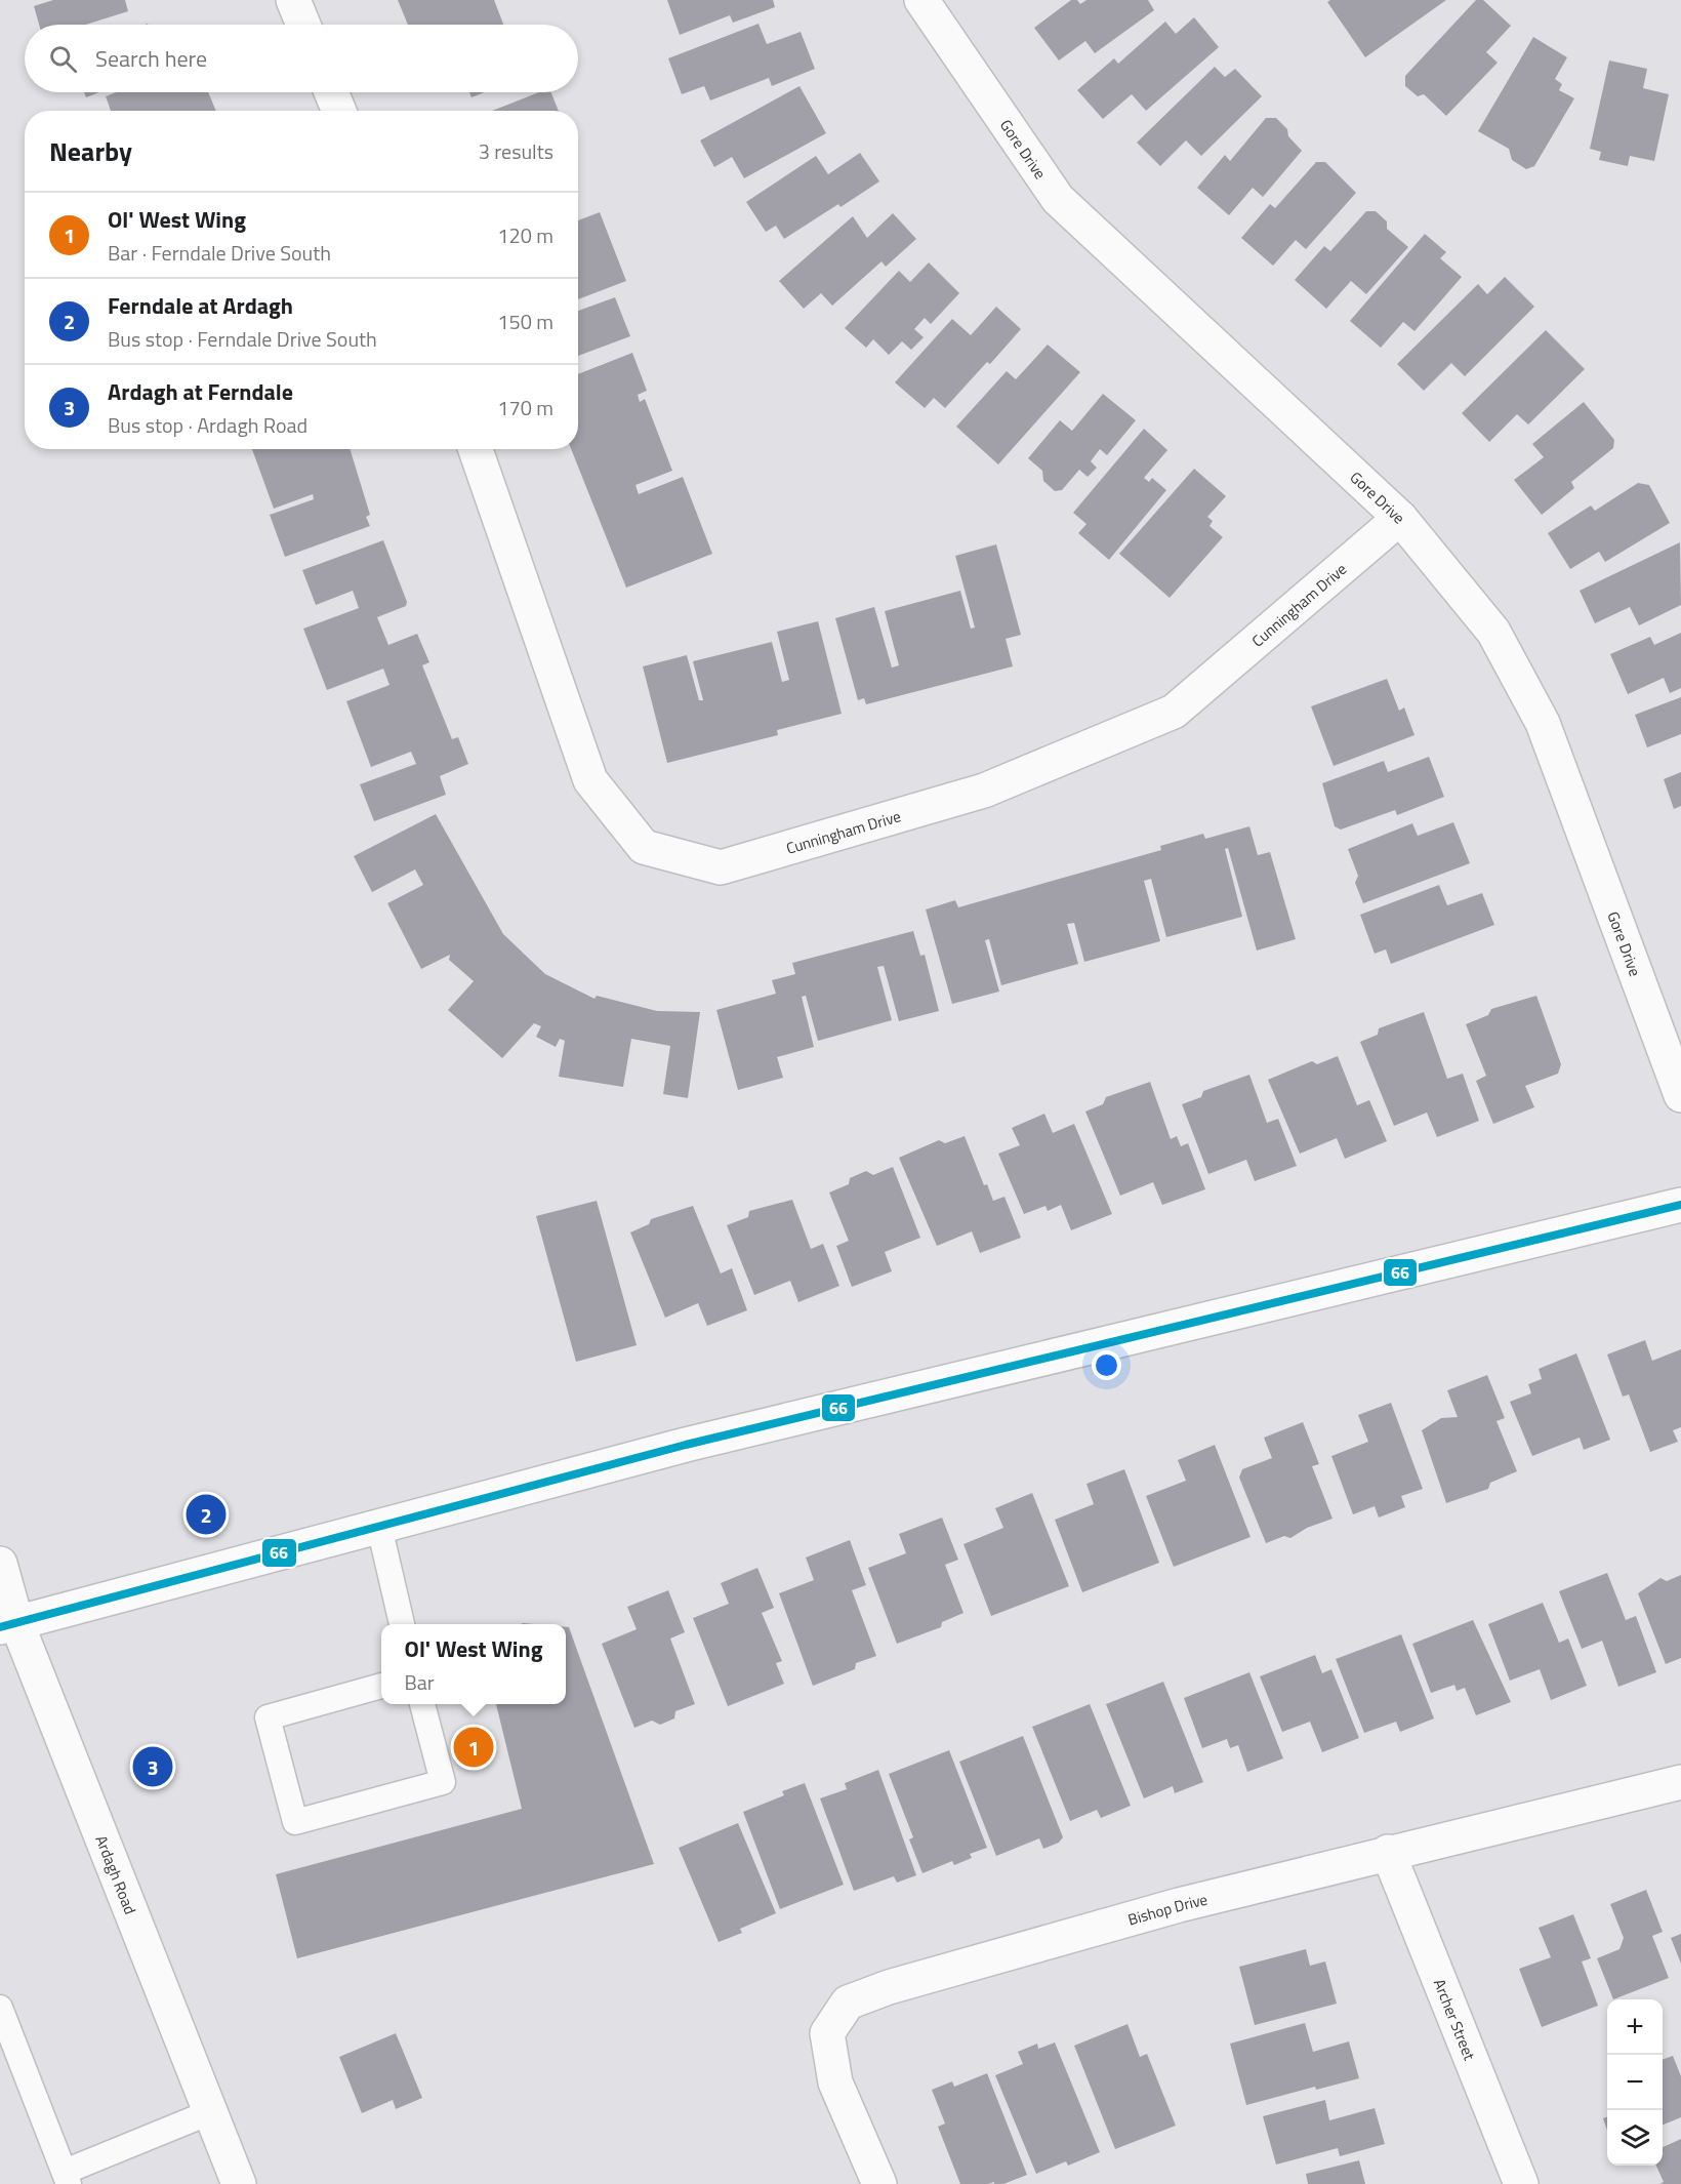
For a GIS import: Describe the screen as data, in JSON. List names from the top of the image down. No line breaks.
{"streets":{"street":["Gore Drive","Cunningham Drive","Ardagh Road","Bishop Drive","Archer Street"]},"crossings":[["Gore Drive","Cunningham Drive"],["Bishop Drive","Archer Street"]],"lines":["transit line 66"],"page":{"search":"Search here","heading":["Nearby","3 results"],"list":[{"mark":"1","name":"Ol' West Wing","note":"Bar · Ferndale Drive South","value":"120 m"},{"mark":"2","name":"Ferndale at Ardagh","note":"Bus stop · Ferndale Drive South","value":"150 m"},{"mark":"3","name":"Ardagh at Ferndale","note":"Bus stop · Ardagh Road","value":"170 m"}],"pins":["2","1","3"],"popup":["Ol' West Wing","Bar"],"map_buttons":["+","−"]}}
